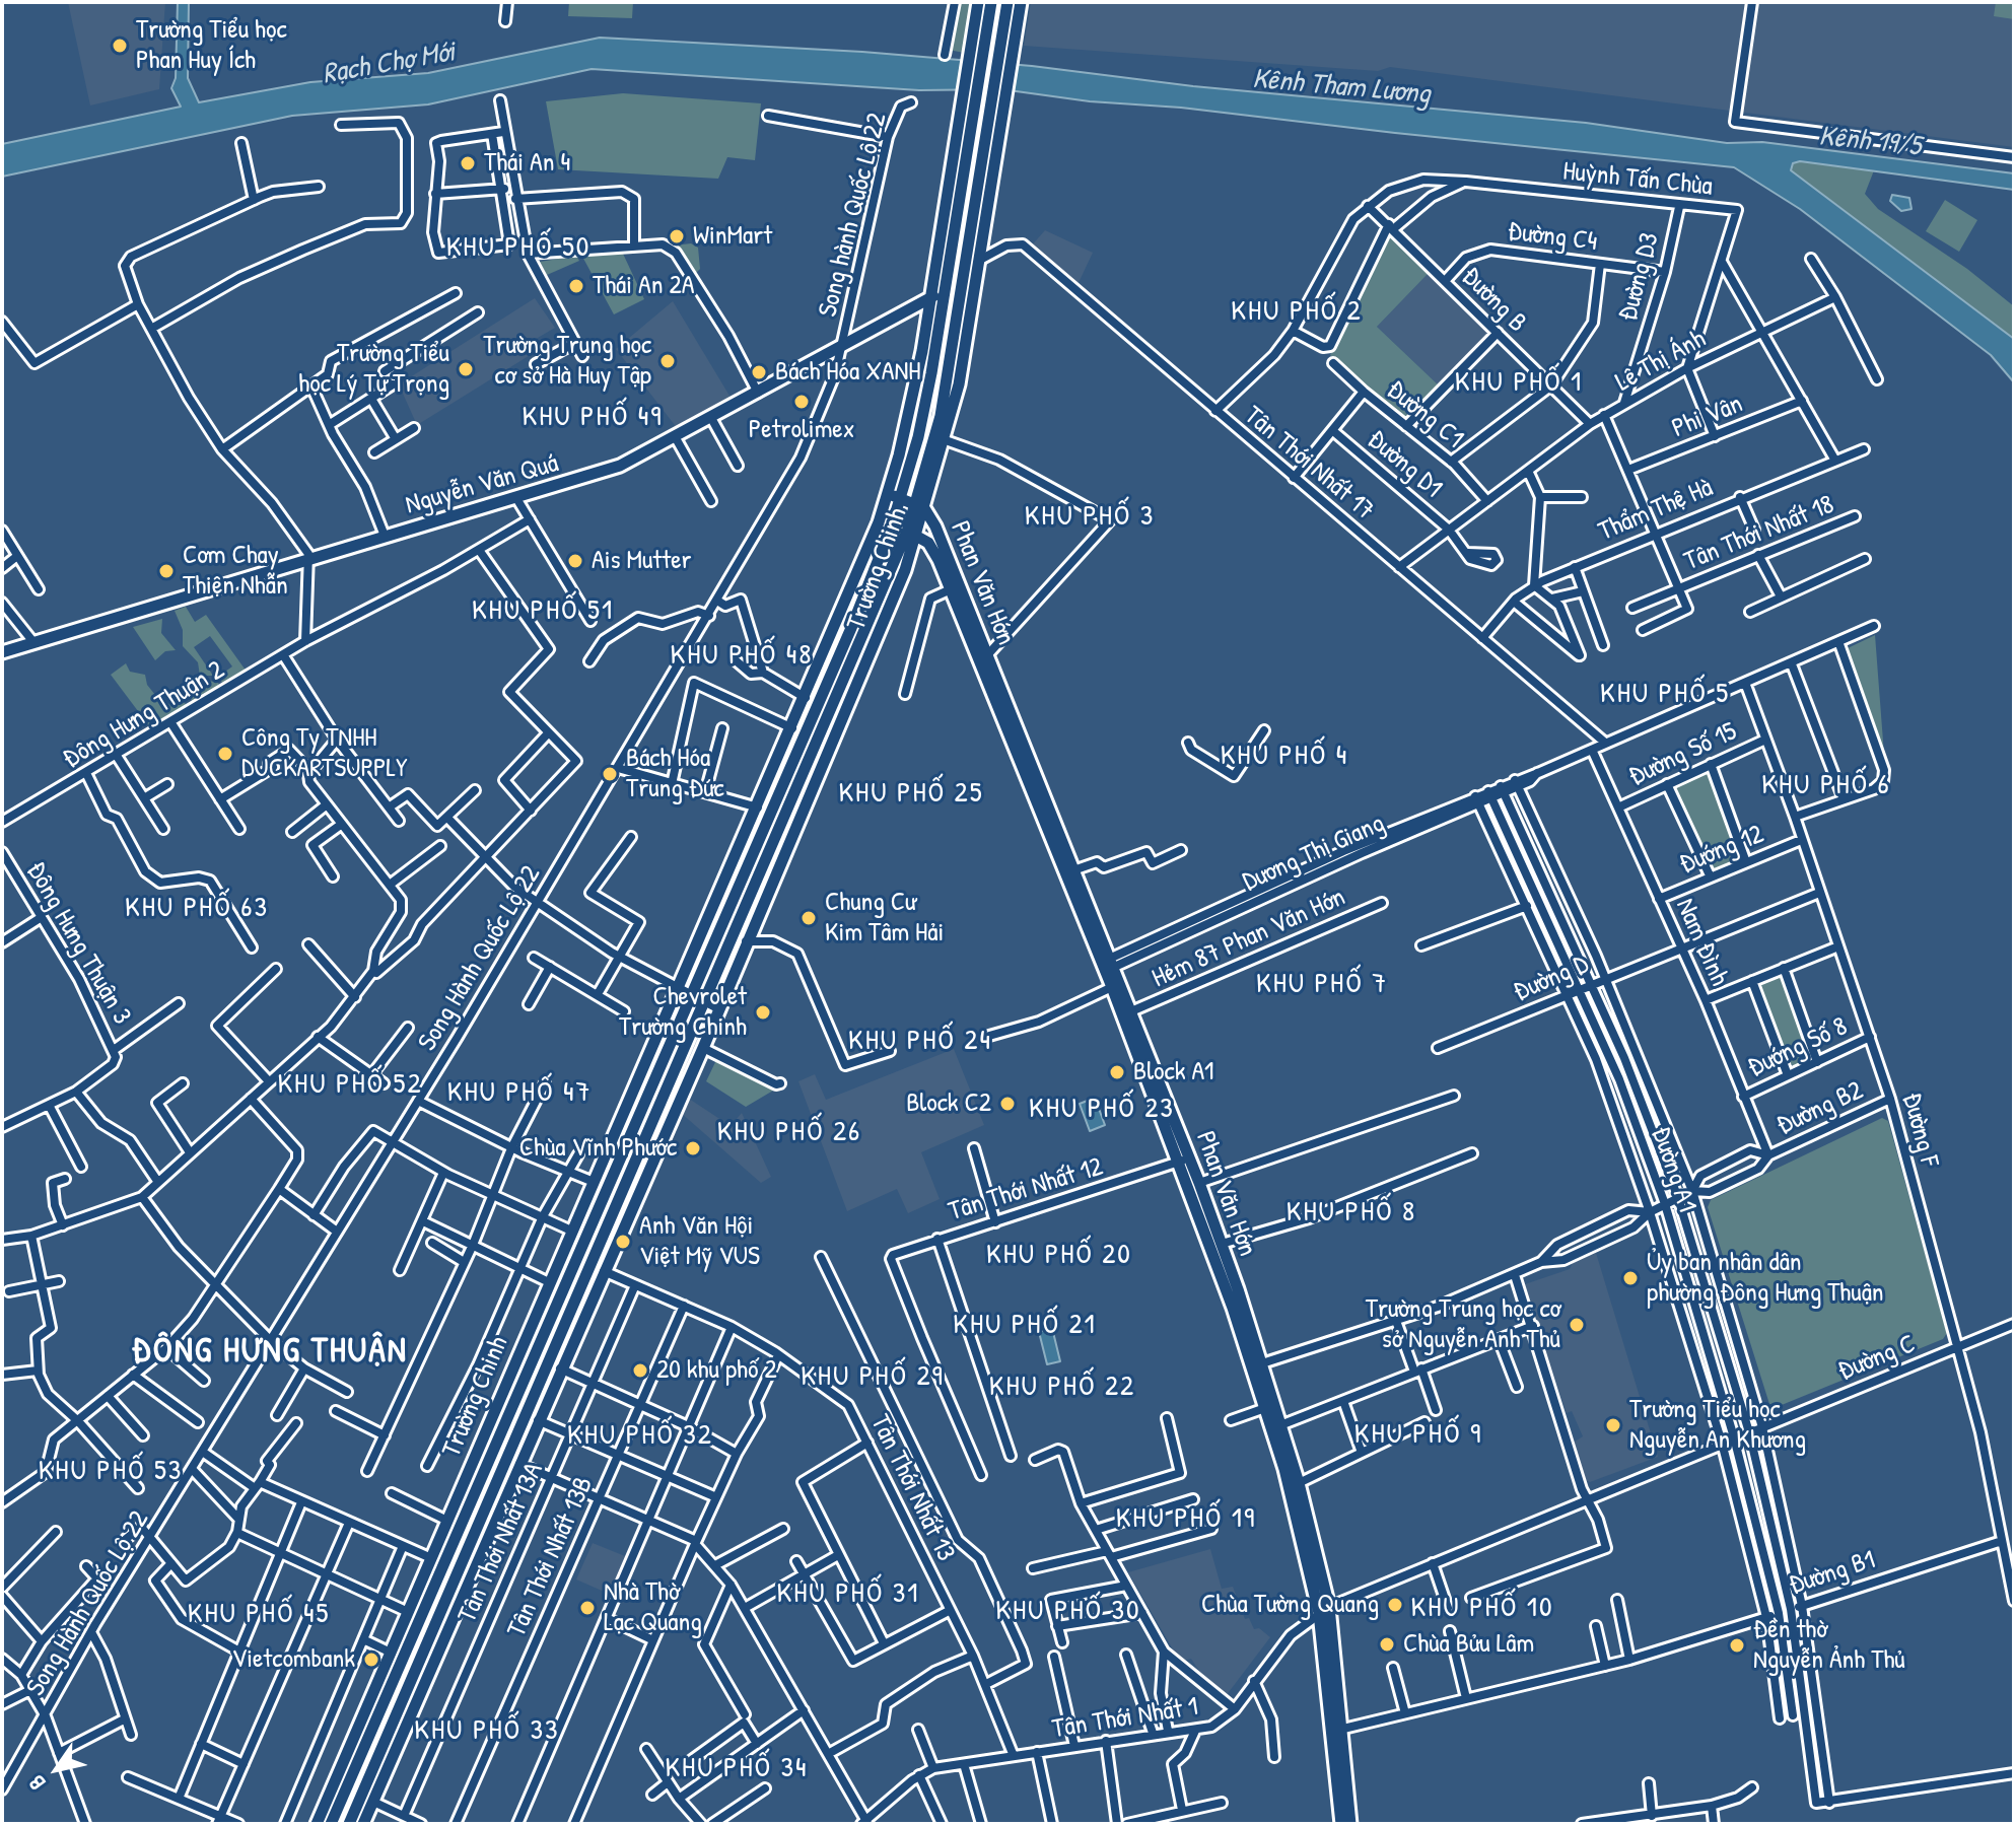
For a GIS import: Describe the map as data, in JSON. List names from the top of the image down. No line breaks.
{"streets":{"main road":["Nguyễn Văn Quá","Trường Chinh","Phan Văn Hớn"],"street":["Huỳnh Tấn Chùa","Song hành Quốc Lộ 22","Đường C4","Đường D3","Đường B","Lê Thị Ánh","Đường C1","Phi Vân","Tân Thới Nhất 17","Đường D1","Thẩm Thệ Hà","Tân Thới Nhất 18","Đông Hưng Thuận 2","Đường Số 15","Đướng 12","Dương Thị Giang","Hẻm 87 Phan Văn Hớn","Nam Đình","Đông Hưng Thuận 3","Song Hành Quốc Lộ 22","Đường D","Đướng Số 8","Đường B2","Đường F","Đường A1","Tân Thới Nhất 12","Đường C","Tân Thới Nhất 13","Tân Thới Nhất 13A","Tân Thới Nhất 13B","Đường B1","Tân Thới Nhất 1"]},"crossings":[["Huỳnh Tấn Chùa","Đường D3"],["Huỳnh Tấn Chùa","Đường B"],["Huỳnh Tấn Chùa","Lê Thị Ánh"],["Huỳnh Tấn Chùa","Tân Thới Nhất 17"],["Song hành Quốc Lộ 22","Nguyễn Văn Quá"],["Song hành Quốc Lộ 22","Song Hành Quốc Lộ 22"],["Đường C4","Đường D3"],["Đường C4","Đường B"],["Đường D3","Lê Thị Ánh"],["Đường B","Lê Thị Ánh"],["Lê Thị Ánh","Đường C1"],["Lê Thị Ánh","Tân Thới Nhất 17"],["Lê Thị Ánh","Đường D1"],["Lê Thị Ánh","Tân Thới Nhất 18"],["Phi Vân","Tân Thới Nhất 18"],["Tân Thới Nhất 17","Thẩm Thệ Hà"],["Tân Thới Nhất 17","Trường Chinh"],["Tân Thới Nhất 17","Dương Thị Giang"],["Nguyễn Văn Quá","Trường Chinh"],["Nguyễn Văn Quá","Song Hành Quốc Lộ 22"],["Thẩm Thệ Hà","Tân Thới Nhất 18"],["Trường Chinh","Phan Văn Hớn"],["Trường Chinh","Tân Thới Nhất 13"],["Phan Văn Hớn","Dương Thị Giang"],["Phan Văn Hớn","Hẻm 87 Phan Văn Hớn"],["Phan Văn Hớn","Đường B2"],["Phan Văn Hớn","Tân Thới Nhất 12"],["Phan Văn Hớn","Đường B1"],["Phan Văn Hớn","Tân Thới Nhất 1"],["Đường Số 15","Nam Đình"],["Đường Số 15","Đường F"],["Đướng 12","Nam Đình"],["Đướng 12","Đường F"],["Dương Thị Giang","Nam Đình"],["Dương Thị Giang","Đường F"],["Dương Thị Giang","Đường A1"],["Nam Đình","Đường D"],["Nam Đình","Đướng Số 8"],["Nam Đình","Đường B2"],["Đường D","Đường F"],["Đường D","Đường A1"],["Đướng Số 8","Đường F"],["Đường B2","Đường F"],["Đường B2","Đường A1"],["Đường F","Đường C"],["Đường F","Đường B1"],["Đường A1","Đường C"],["Đường A1","Đường B1"],["Đường C","Tân Thới Nhất 1"],["Tân Thới Nhất 13","Tân Thới Nhất 13A"],["Tân Thới Nhất 13","Tân Thới Nhất 13B"],["Tân Thới Nhất 13","Tân Thới Nhất 1"]],"districts":["KHU PHỐ 50","KHU PHỐ 2","KHU PHỐ 1","KHU PHỐ 49","KHU PHỐ 3","KHU PHỐ 51","KHU PHỐ 48","KHU PHỐ 5","KHU PHỐ 4","KHU PHỐ 6","KHU PHỐ 25","KHU PHỐ 63","KHU PHỐ 7","KHU PHỐ 24","KHU PHỐ 52","KHU PHỐ 47","KHU PHỐ 23","KHU PHỐ 26","KHU PHỐ 8","KHU PHỐ 20","KHU PHỐ 21","ĐÔNG HƯNG THUẬN","KHU PHỐ 29","KHU PHỐ 22","KHU PHỐ 9","KHU PHỐ 32","KHU PHỐ 53","KHU PHỐ 19","KHU PHỐ 31","KHU PHỐ 10","KHU PHỐ 30","KHU PHỐ 45","KHU PHỐ 33","KHU PHỐ 34"],"water":["Rạch Chợ Mới","Kênh Tham Lương","Kênh 19/5"],"places":["Trường Tiểu học Phan Huy Ích","Thái An 4","WinMart","Thái An 2A","Trường Trung học cơ sở Hà Huy Tập","Trường Tiểu học Lý Tự Trọng","Bách Hóa XANH","Petrolimex","Ais Mutter","Cơm Chay Thiện Nhẫn","Công Ty TNHH DUCKARTSUPPLY","Bách Hóa Trung Đức","Chung Cư Kim Tâm Hải","Chevrolet Trường Chinh","Block A1","Block C2","Chùa Vĩnh Phước","Anh Văn Hội Việt Mỹ VUS","Ủy ban nhân dân phường Đông Hưng Thuận","Trường Trung học cơ sở Nguyễn Anh Thủ","20 khu phố 2","Trường Tiểu học Nguyễn An Khương","Chùa Tường Quang","Nhà Thờ Lạc Quang","Chùa Bửu Lâm","Đền thờ Nguyễn Ảnh Thủ","Vietcombank"],"north":"bottom left"}
